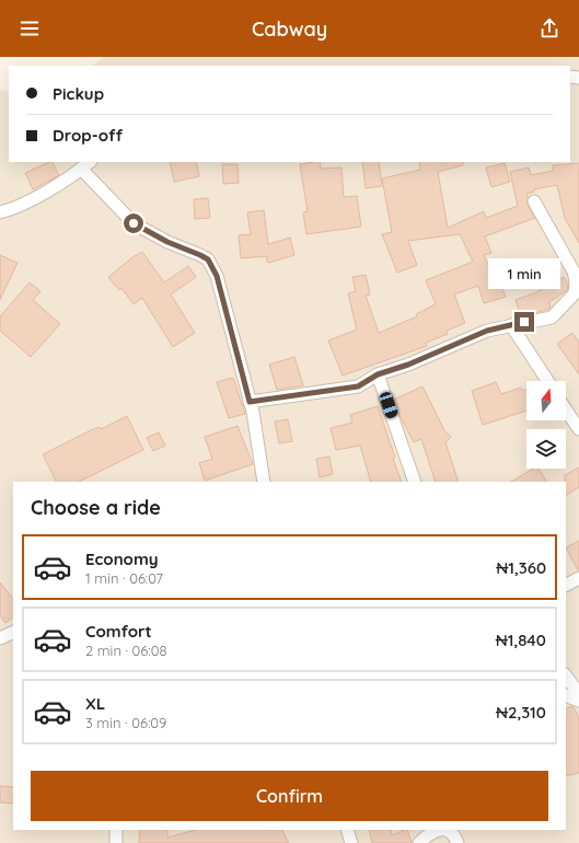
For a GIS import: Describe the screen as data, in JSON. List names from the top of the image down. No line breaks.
{"north":"top","page":{"header":"Cabway","banner":["Pickup","Drop-off"],"bubble":"1 min","heading":"Choose a ride","list":[{"name":"Economy","note":"1 min · 06:07","value":"₦1,360"},{"name":"Comfort","note":"2 min · 06:08","value":"₦1,840"},{"name":"XL","note":"3 min · 06:09","value":"₦2,310"}],"buttons":"Confirm"}}
